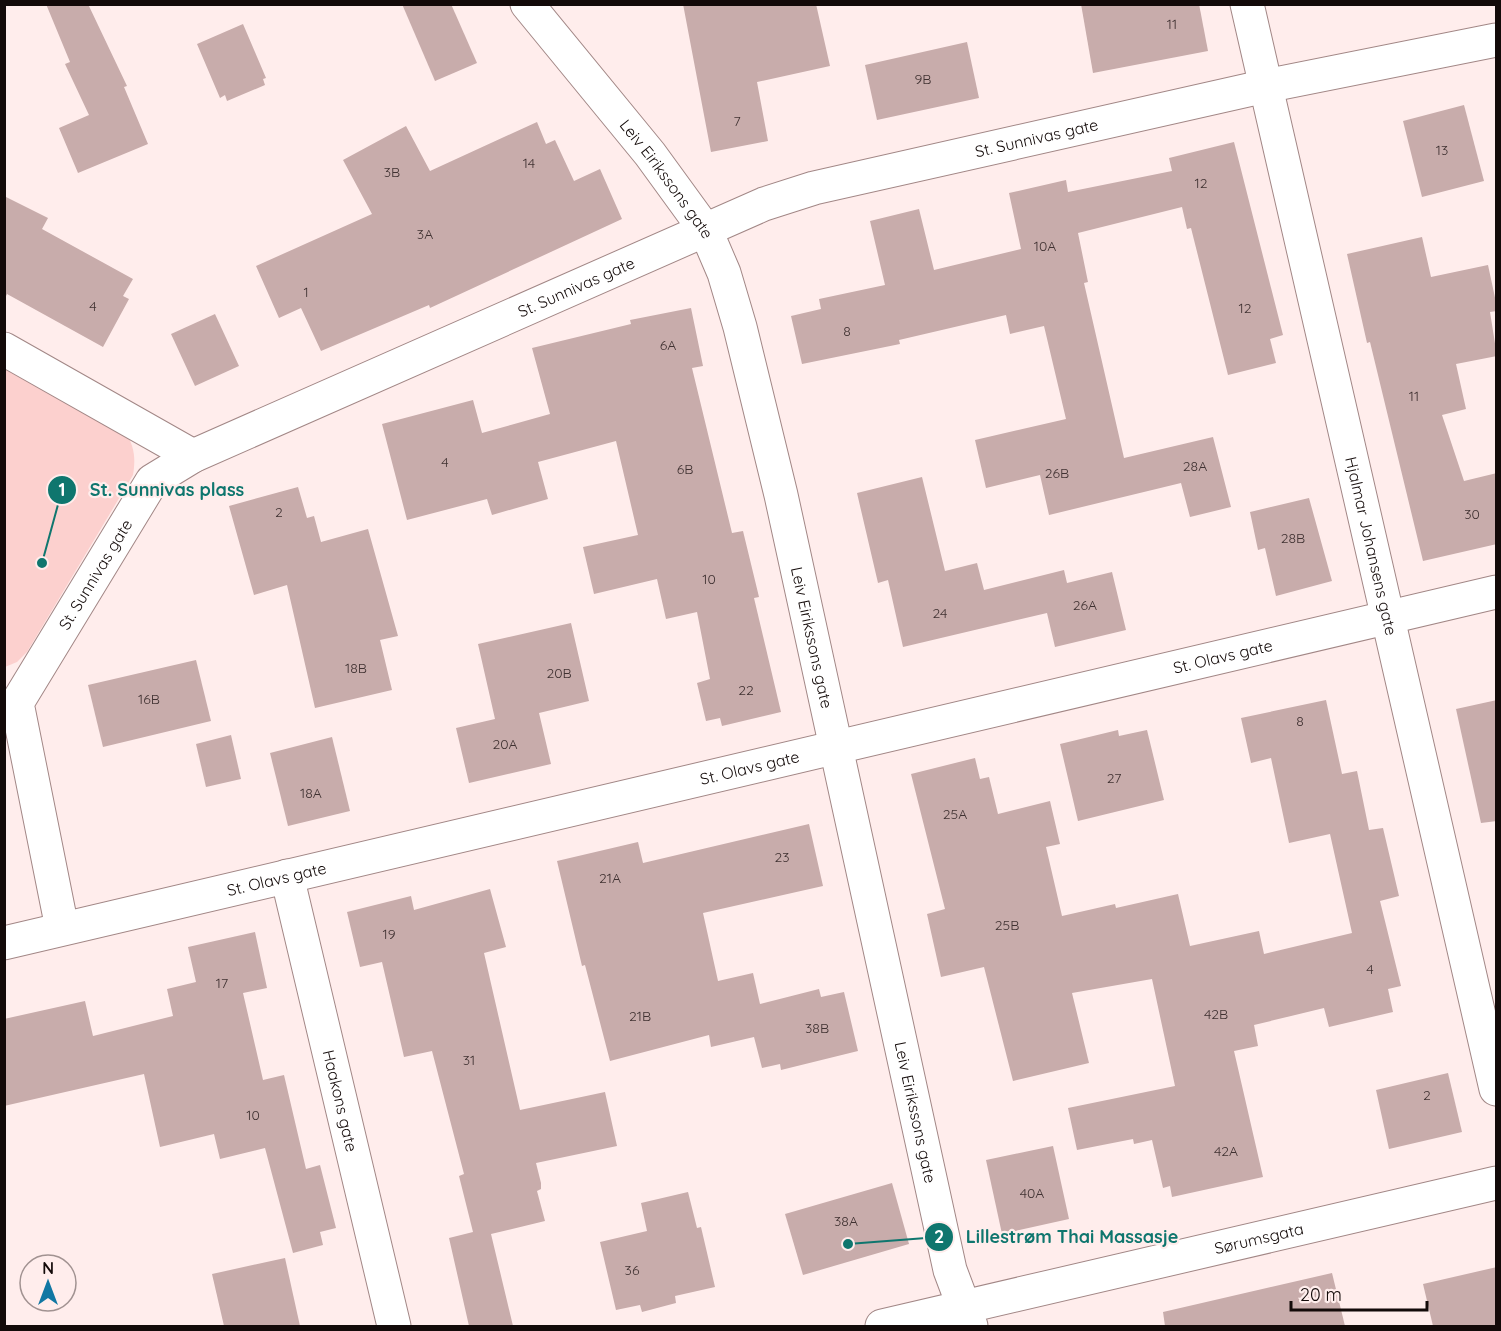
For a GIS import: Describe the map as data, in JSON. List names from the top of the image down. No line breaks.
{"streets":{"street":["St. Sunnivas gate","Leiv Eirikssons gate","Hjalmar Johansens gate","St. Olavs gate","Haakons gate","Sørumsgata"]},"crossings":[["St. Sunnivas gate","Leiv Eirikssons gate"],["St. Sunnivas gate","Hjalmar Johansens gate"],["St. Sunnivas gate","St. Olavs gate"],["Leiv Eirikssons gate","St. Olavs gate"],["Leiv Eirikssons gate","Sørumsgata"],["Hjalmar Johansens gate","St. Olavs gate"],["St. Olavs gate","Haakons gate"]],"places":["St. Sunnivas plass","Lillestrøm Thai Massasje"],"house_numbers":["11","9B","7","13","14","3B","12","3A","10A","1","4","12","8","6A","11","4","28A","6B","26B","2","30","28B","10","26A","24","18B","20B","22","16B","8","20A","27","18A","25A","23","21A","25B","19","4","17","42B","21B","38B","31","2","10","42A","40A","38A","36"],"scale_bar":"20 m","north":"top"}
